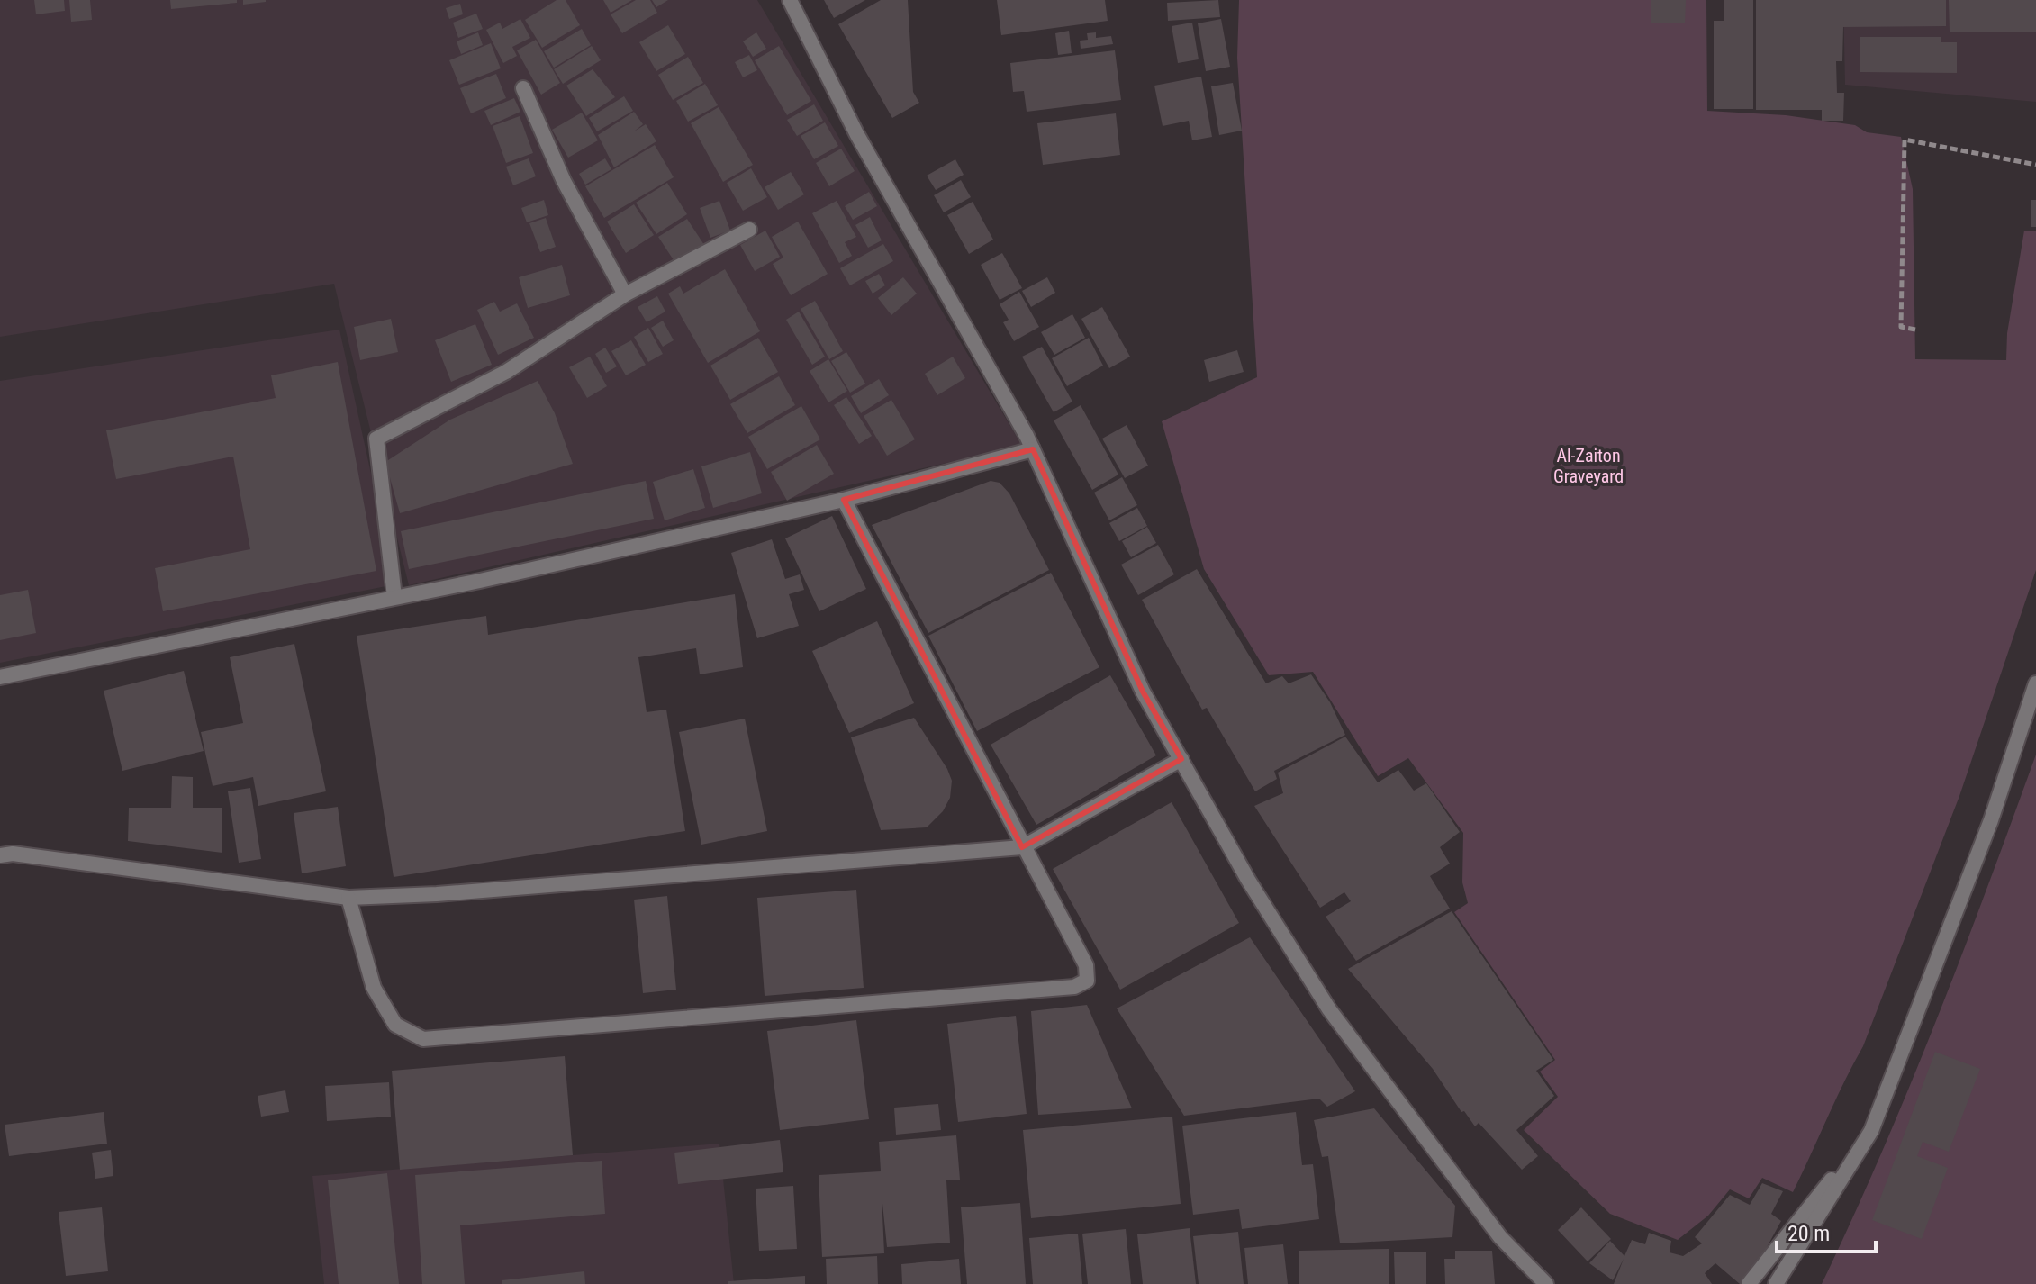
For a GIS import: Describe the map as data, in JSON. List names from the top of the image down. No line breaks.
{"parks":["Al-Zaiton Graveyard"],"scale_bar":"20 m"}
